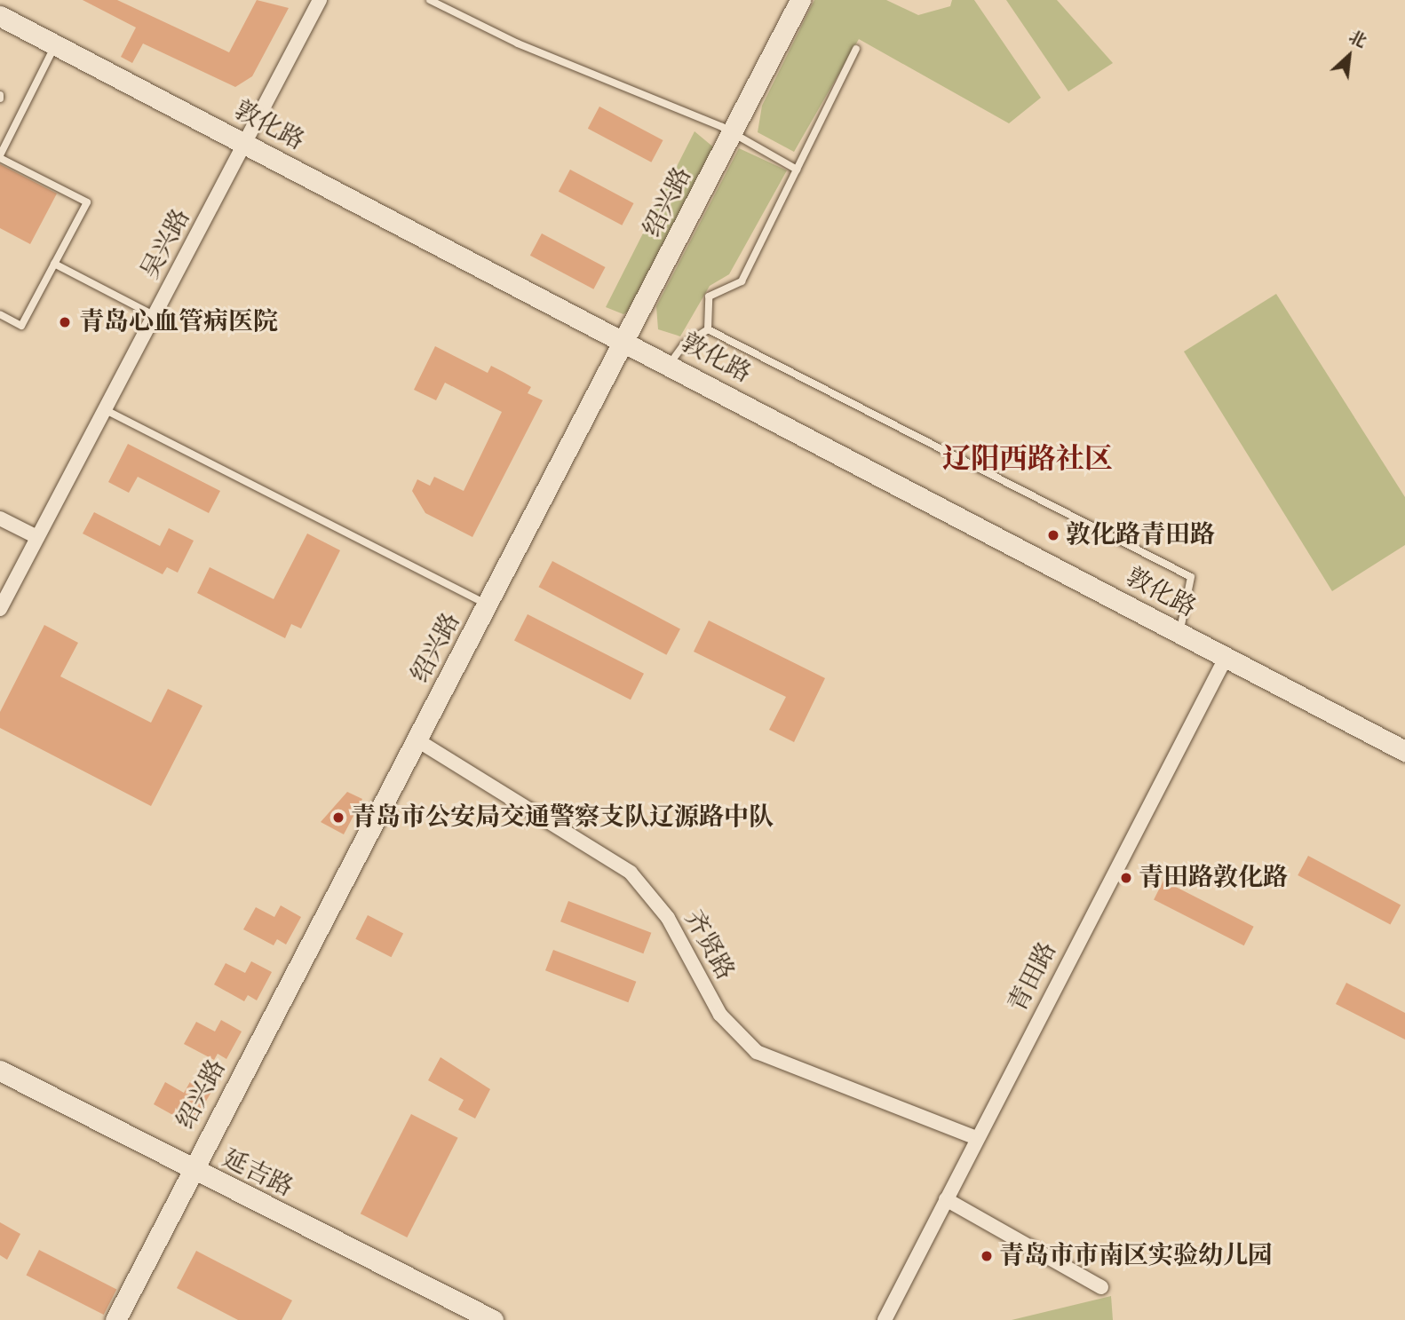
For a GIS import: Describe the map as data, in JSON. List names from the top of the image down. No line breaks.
{"streets":{"main road":["敦化路","绍兴路","延吉路"],"street":["吴兴路","齐贤路","青田路"]},"crossings":[["敦化路","绍兴路"],["敦化路","吴兴路"],["敦化路","青田路"],["绍兴路","齐贤路"],["绍兴路","延吉路"],["齐贤路","青田路"]],"districts":["辽阳西路社区"],"places":["青岛心血管病医院","敦化路青田路","青岛市公安局交通警察支队辽源路中队","青田路敦化路","青岛市市南区实验幼儿园"],"north":"top right"}
